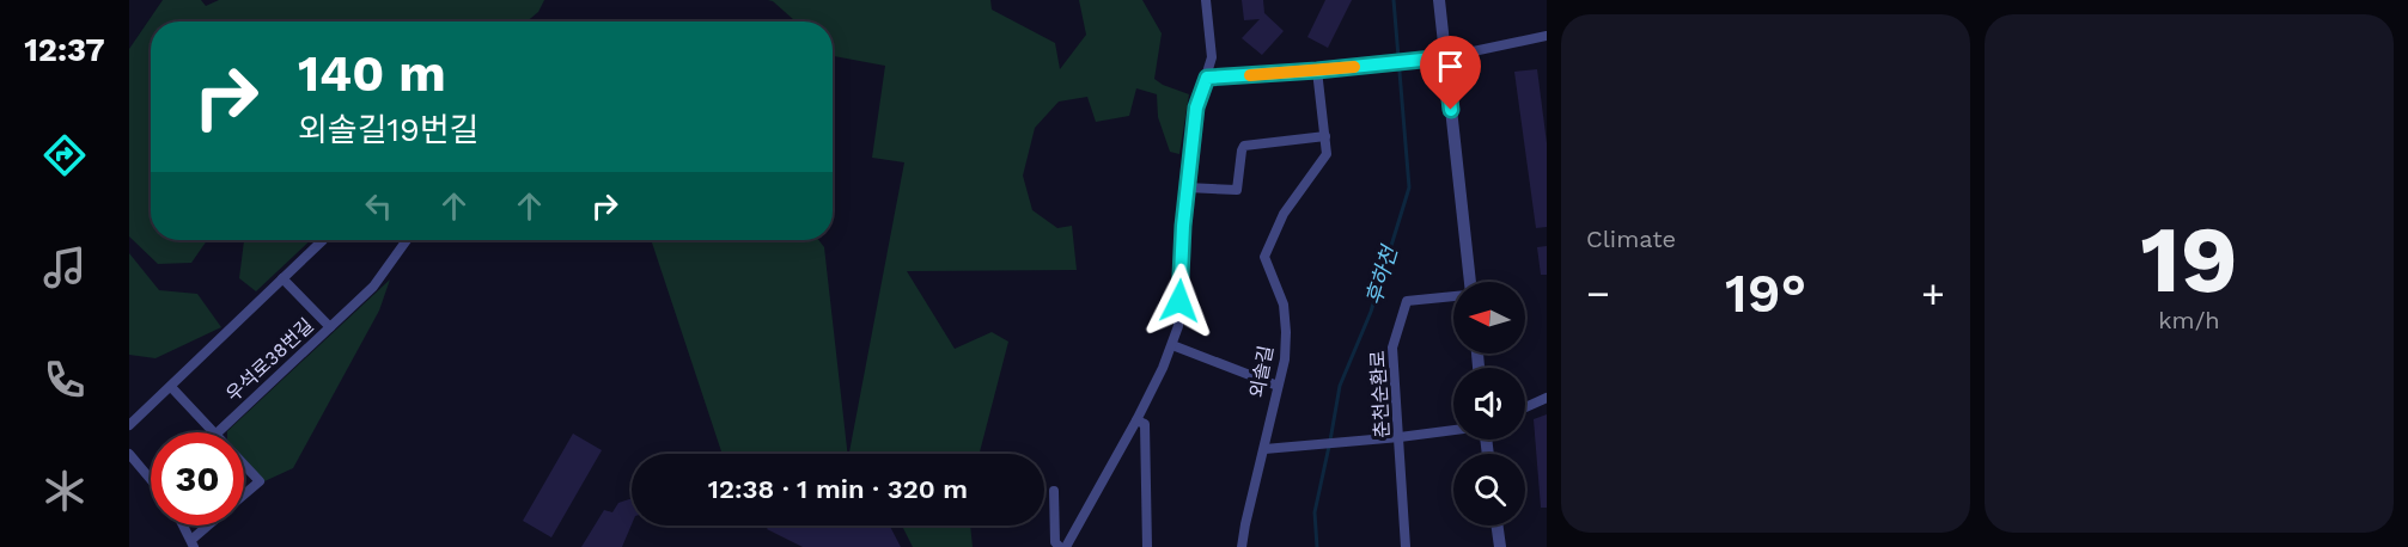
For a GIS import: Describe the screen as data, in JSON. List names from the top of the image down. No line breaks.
{"streets":{"street":["우석로38번길","외솔길","춘천순환로"]},"water":["후하천"],"north":"left","page":{"tabs":"12:37","tile":["Climate",["19","km/h"]],"turn":["140 m","외솔길19번길"],"heat":["−","19°","+"],"limit":"30","trip":"12:38 · 1 min · 320 m"}}
